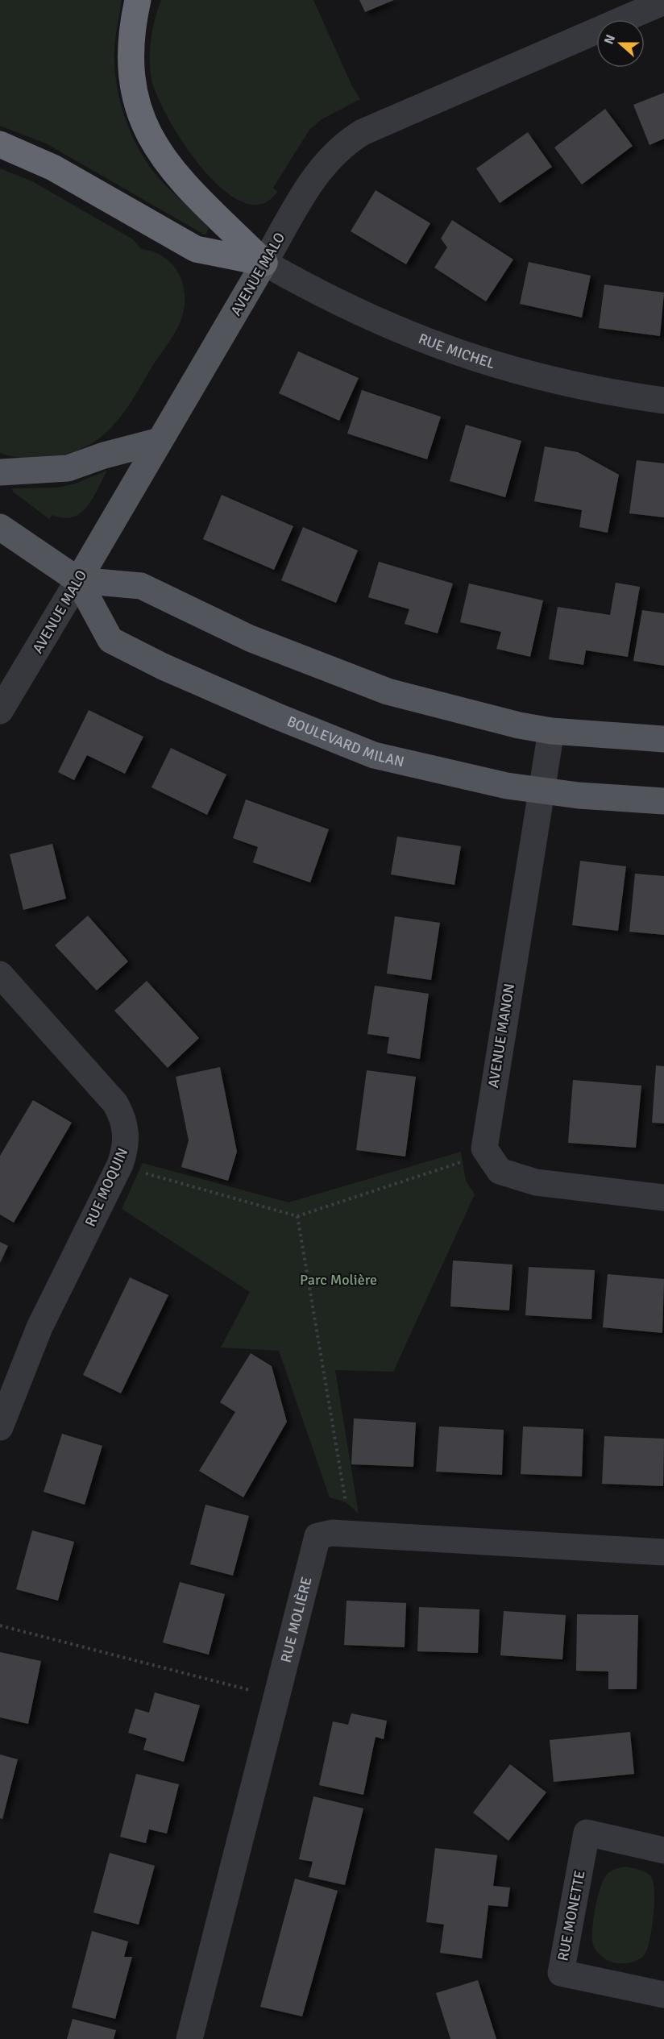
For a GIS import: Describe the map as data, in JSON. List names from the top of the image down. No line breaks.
{"streets":{"main road":["AVENUE MALO","BOULEVARD MILAN"],"street":["RUE MICHEL","AVENUE MANON","RUE MOQUIN","RUE MOLIÈRE","RUE MONETTE"]},"crossings":[["AVENUE MALO","RUE MICHEL"],["AVENUE MALO","BOULEVARD MILAN"],["BOULEVARD MILAN","AVENUE MANON"]],"parks":["Parc Molière"],"north":"left"}
